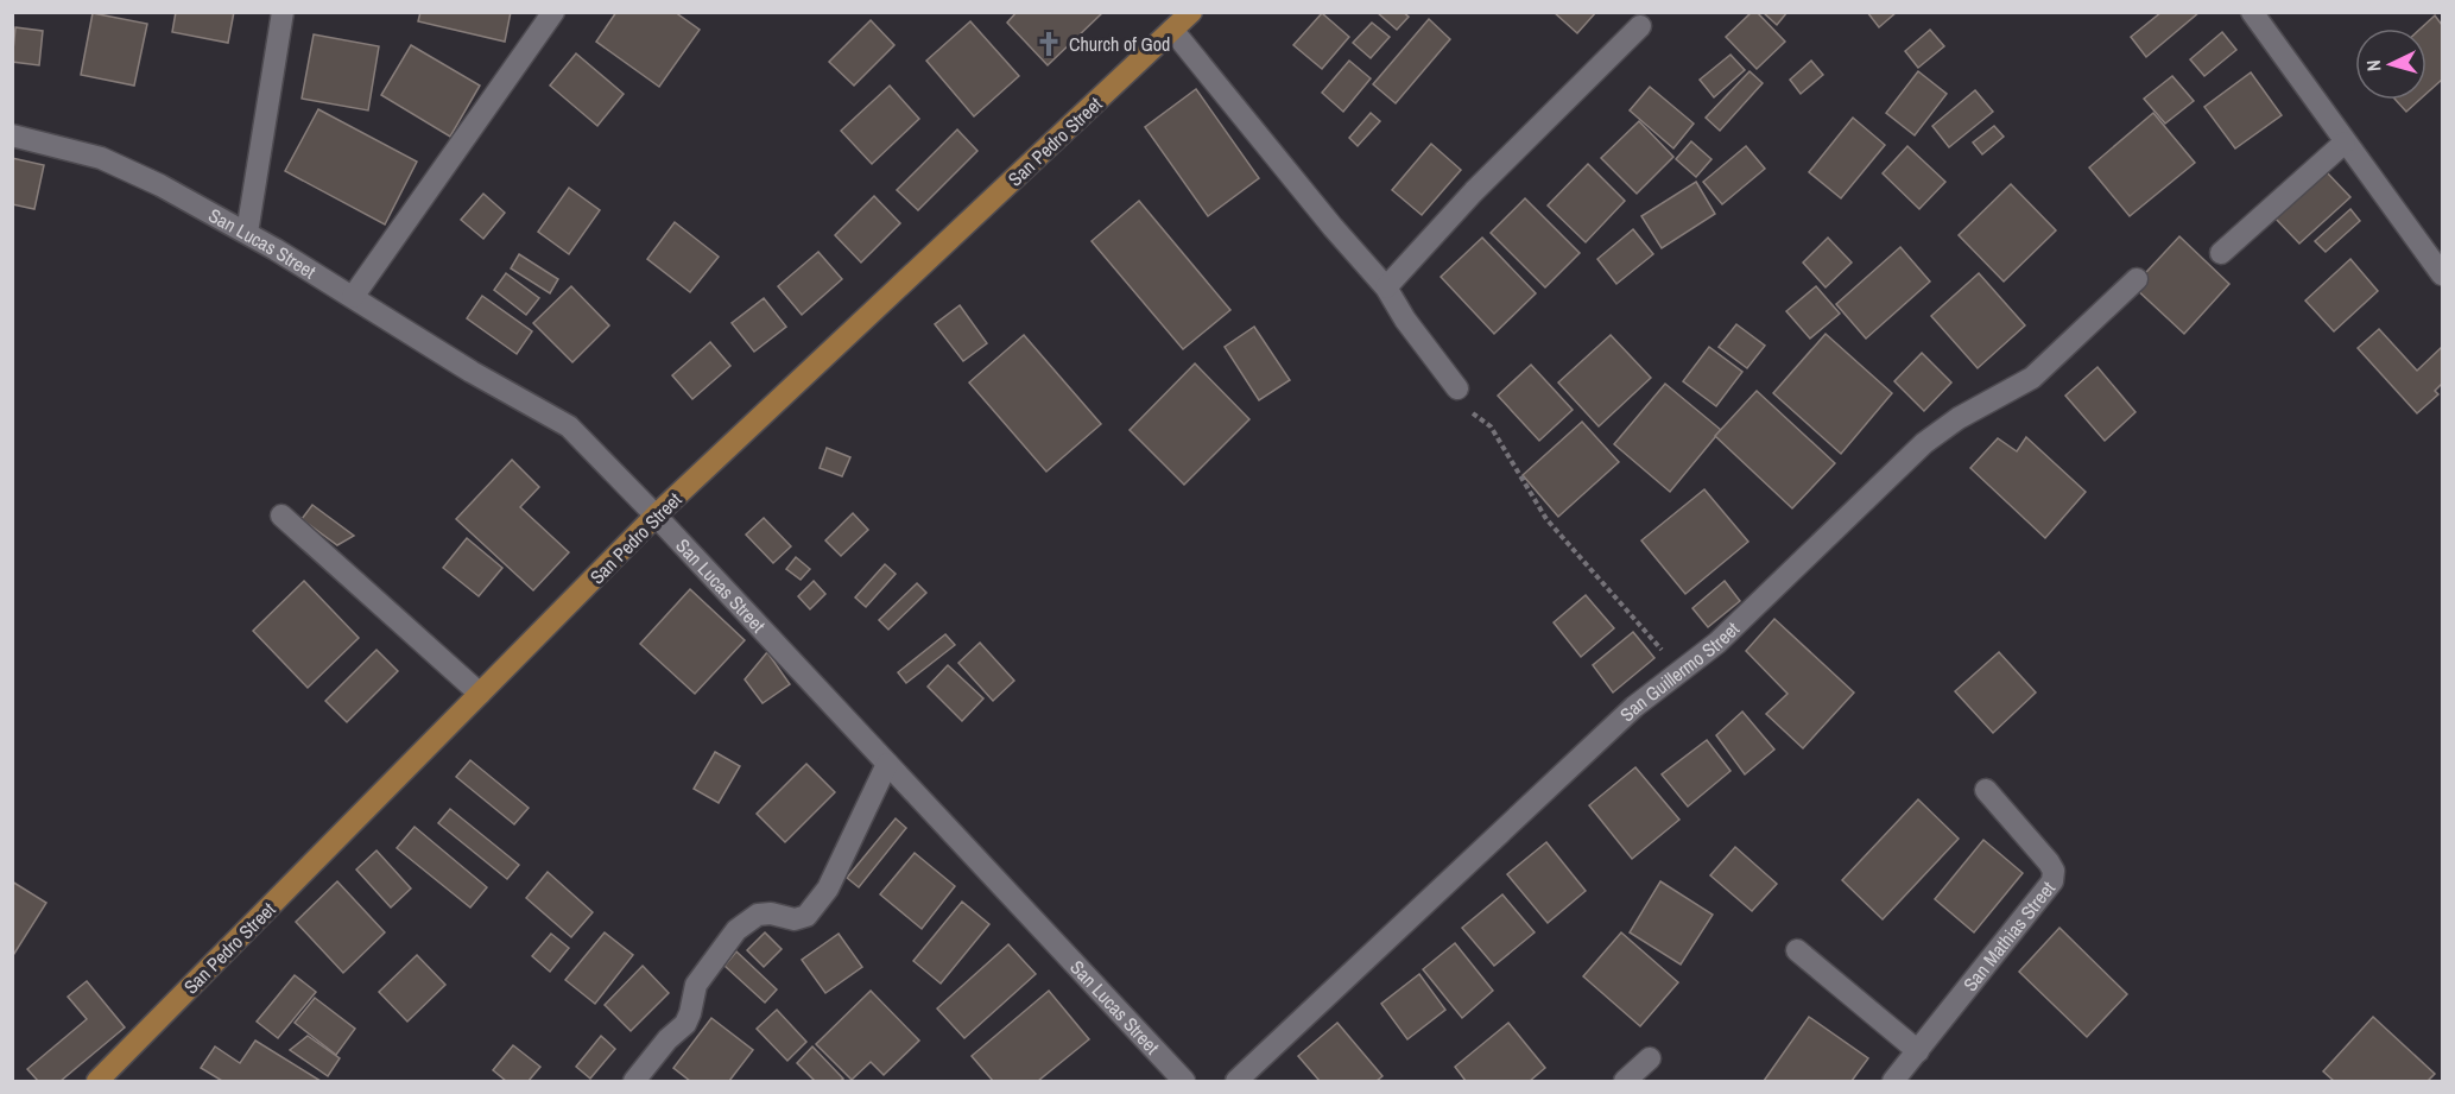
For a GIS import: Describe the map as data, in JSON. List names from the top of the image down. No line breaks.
{"streets":{"main road":["San Pedro Street"],"street":["San Lucas Street","San Guillermo Street","San Mathias Street"]},"crossings":[["San Pedro Street","San Lucas Street"]],"places":{"church":["Church of God"]},"north":"left"}
